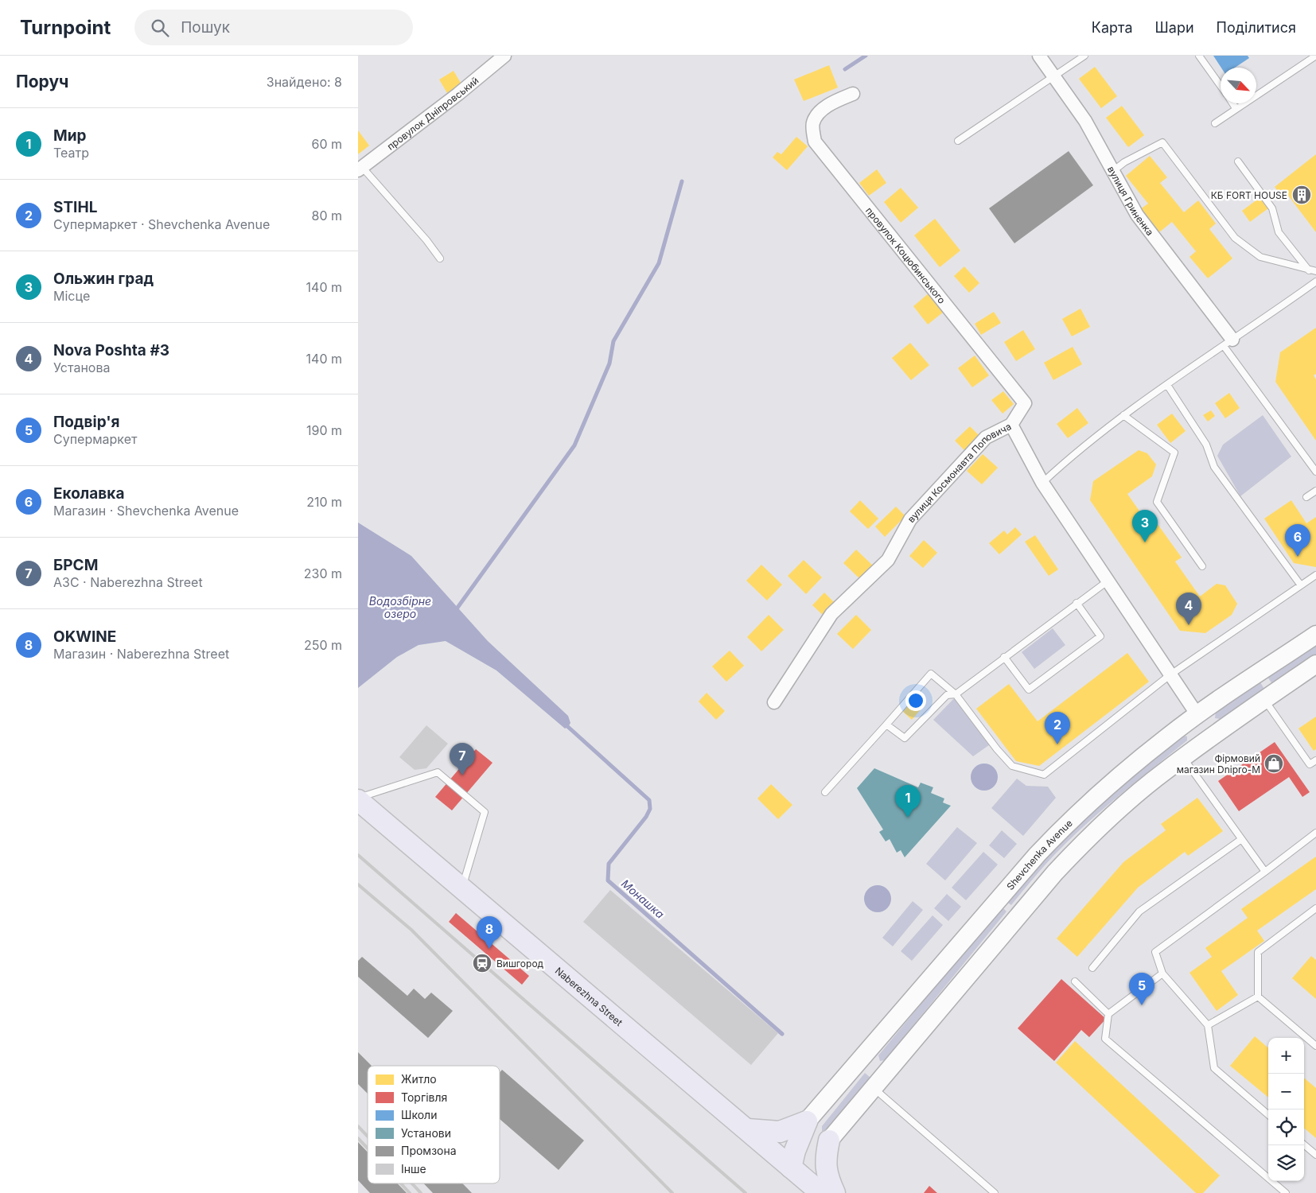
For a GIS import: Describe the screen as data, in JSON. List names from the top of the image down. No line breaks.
{"streets":{"main road":["Naberezhna Street"],"street":["провулок Дніпровський","вулиця Гриненка","провулок Коцюбинського","вулиця Космонавта Поповича","Shevchenka Avenue"]},"crossings":[["провулок Коцюбинського","вулиця Космонавта Поповича"],["вулиця Космонавта Поповича","Shevchenka Avenue"]],"water":["Водозбірне озеро","Монашка"],"places":{"building":["КБ FORT HOUSE"],"shop":["Фірмовий магазин Dnipro-M"],"station":["Вишгород"]},"legend":["Житло","Торгівля","Школи","Установи","Промзона","Інше"],"north":"bottom right","page":{"header":"Turnpoint","search":"Пошук","nav":["Карта","Шари","Поділитися"],"heading":["Поруч","Знайдено: 8"],"list":[{"mark":"1","name":"Мир","note":"Театр","value":"60 m"},{"mark":"2","name":"STIHL","note":"Супермаркет · Shevchenka Avenue","value":"80 m"},{"mark":"3","name":"Ольжин град","note":"Місце","value":"140 m"},{"mark":"4","name":"Nova Poshta #3","note":"Установа","value":"140 m"},{"mark":"5","name":"Подвір'я","note":"Супермаркет","value":"190 m"},{"mark":"6","name":"Еколавка","note":"Магазин · Shevchenka Avenue","value":"210 m"},{"mark":"7","name":"БРСМ","note":"АЗС · Naberezhna Street","value":"230 m"},{"mark":"8","name":"OKWINE","note":"Магазин · Naberezhna Street","value":"250 m"}],"pins":["3","6","4","2","7","1","8","5"],"map_buttons":["+","−"]}}
